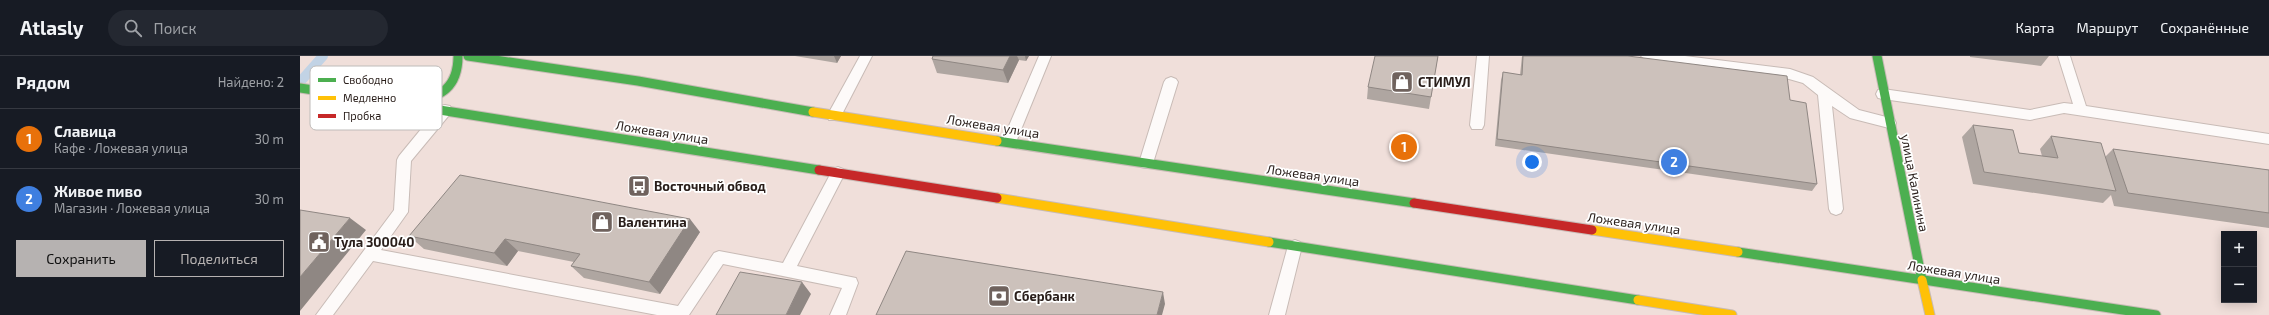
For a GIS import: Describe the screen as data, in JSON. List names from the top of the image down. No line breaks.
{"streets":{"main road":["Ложевая улица","улица Калинина"]},"crossings":[["Ложевая улица","улица Калинина"]],"places":{"shop":["СТИМУЛ","Валентина"],"bus stop":["Восточный обвод"],"public building":["Тула 300040"],"bank":["Сбербанк"]},"legend":["Свободно","Медленно","Пробка"],"page":{"header":"Atlasly","search":"Поиск","nav":["Карта","Маршрут","Сохранённые"],"heading":["Рядом","Найдено: 2"],"list":[{"mark":"1","name":"Славица","note":"Кафе · Ложевая улица","value":"30 m"},{"mark":"2","name":"Живое пиво","note":"Магазин · Ложевая улица","value":"30 m"}],"pins":["1","2"],"buttons":["Сохранить","Поделиться"],"map_buttons":["+","−"]}}
